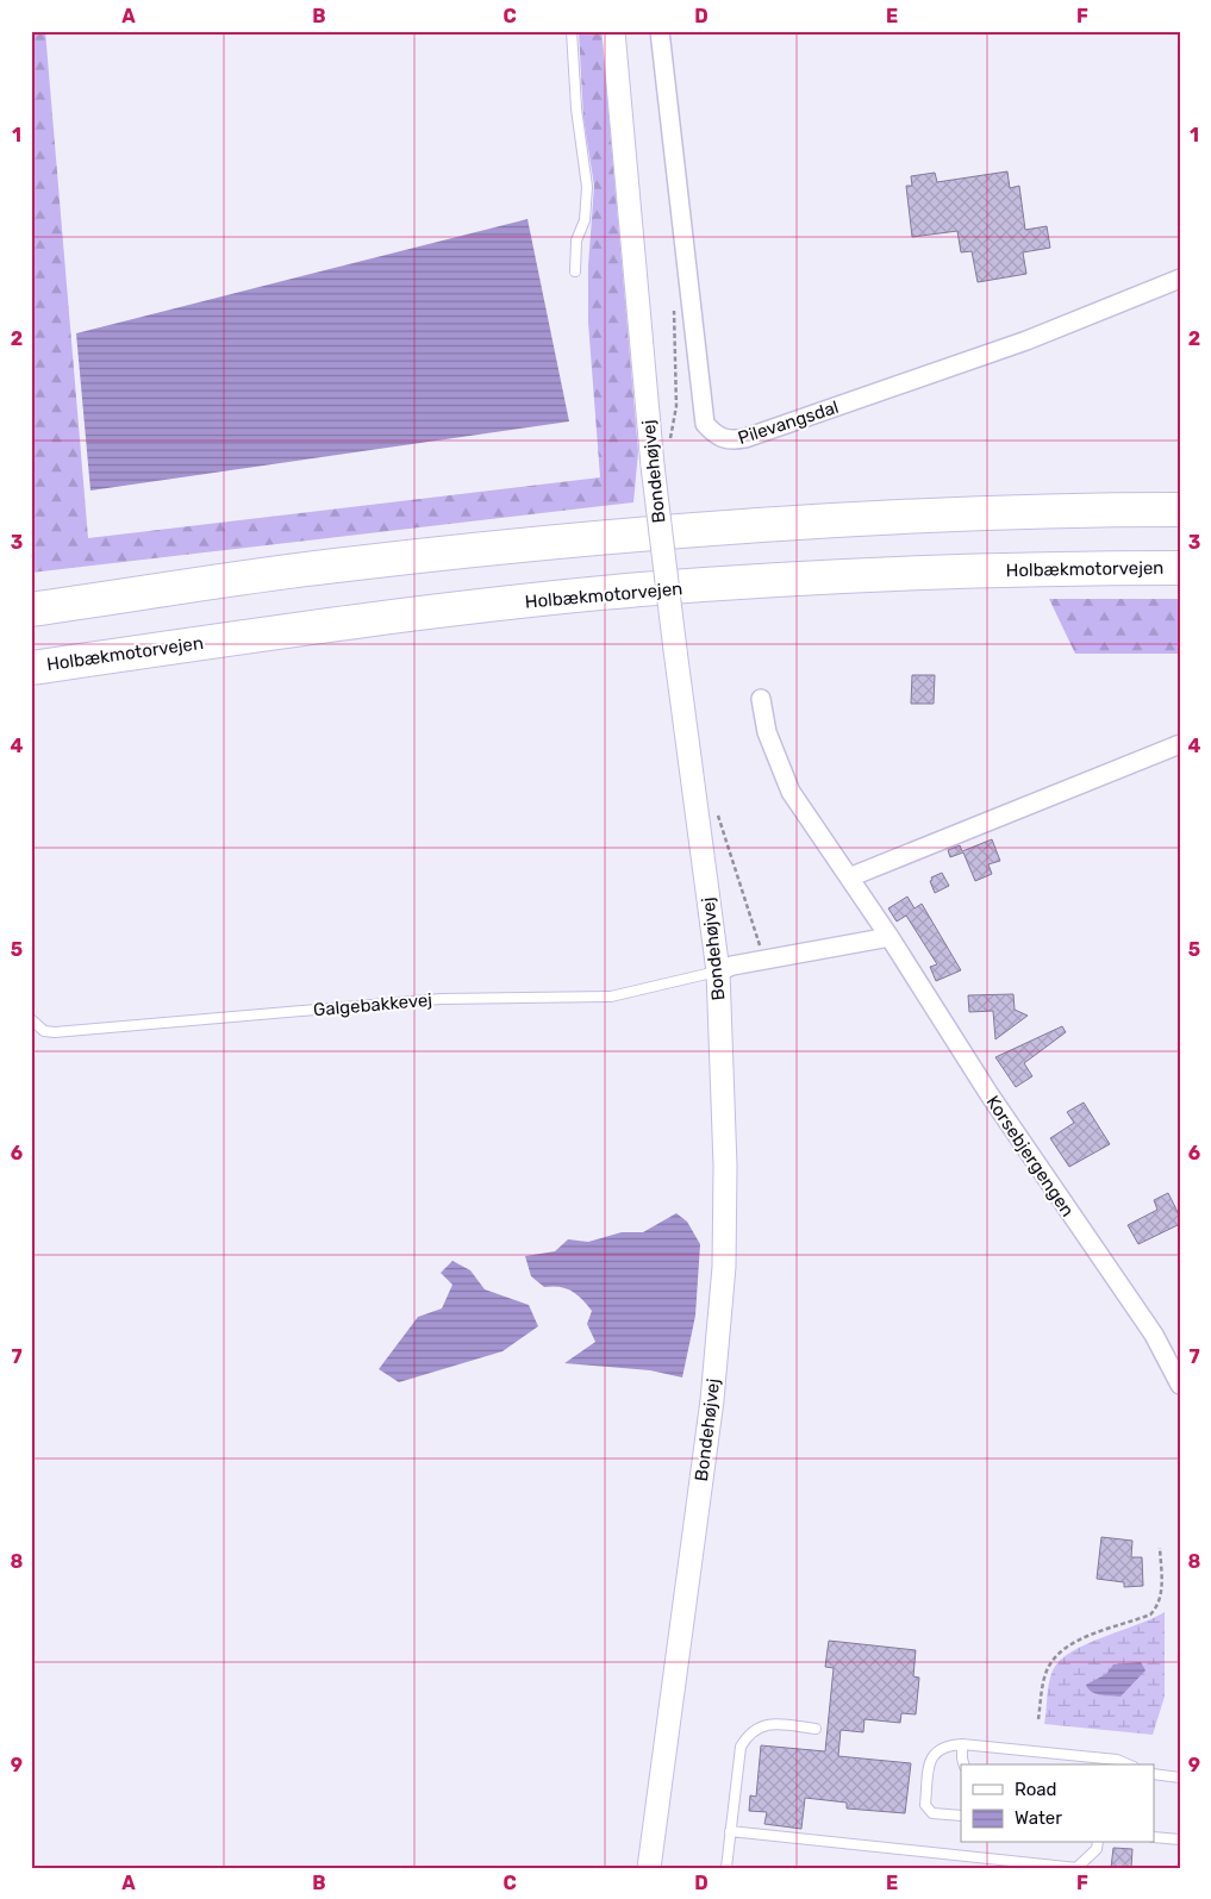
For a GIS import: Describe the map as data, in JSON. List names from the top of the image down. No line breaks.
{"streets":{"highway":["Holbækmotorvejen"],"street":["Pilevangsdal","Bondehøjvej","Korsebjergengen"],"lane":["Galgebakkevej"]},"crossings":[["Bondehøjvej","Galgebakkevej"]],"legend":["Road","Water"],"grid":{"columns":["A","B","C","D","E","F"],"rows":["1","2","3","4","5","6","7","8","9"]}}
